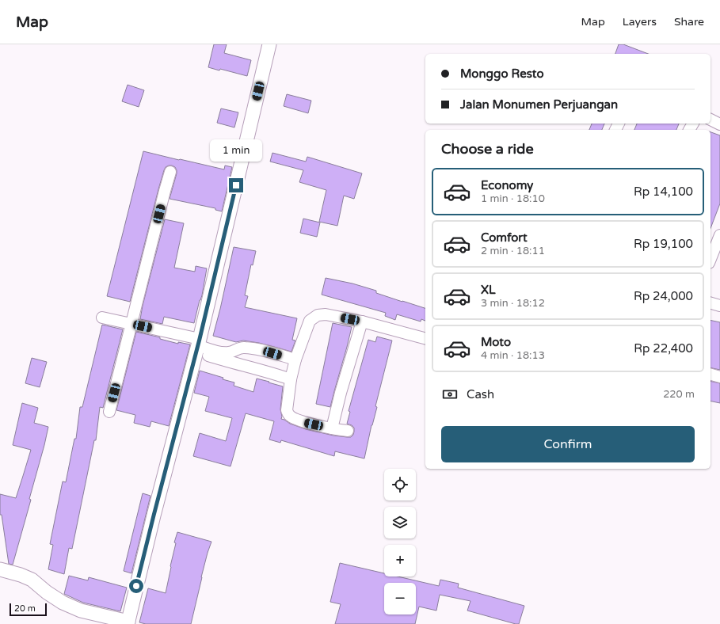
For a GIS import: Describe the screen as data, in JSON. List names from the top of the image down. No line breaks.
{"scale_bar":"20 m","page":{"header":"Map","nav":["Map","Layers","Share"],"banner":["Monggo Resto","Jalan Monumen Perjuangan"],"heading":"Choose a ride","bubble":"1 min","list":[{"name":"Economy","note":"1 min · 18:10","value":"Rp 14,100"},{"name":"Comfort","note":"2 min · 18:11","value":"Rp 19,100"},{"name":"XL","note":"3 min · 18:12","value":"Rp 24,000"},{"name":"Moto","note":"4 min · 18:13","value":"Rp 22,400"}],"pay":["Cash","220 m"],"buttons":"Confirm","map_buttons":["+","−"],"scale":"20 m"}}
